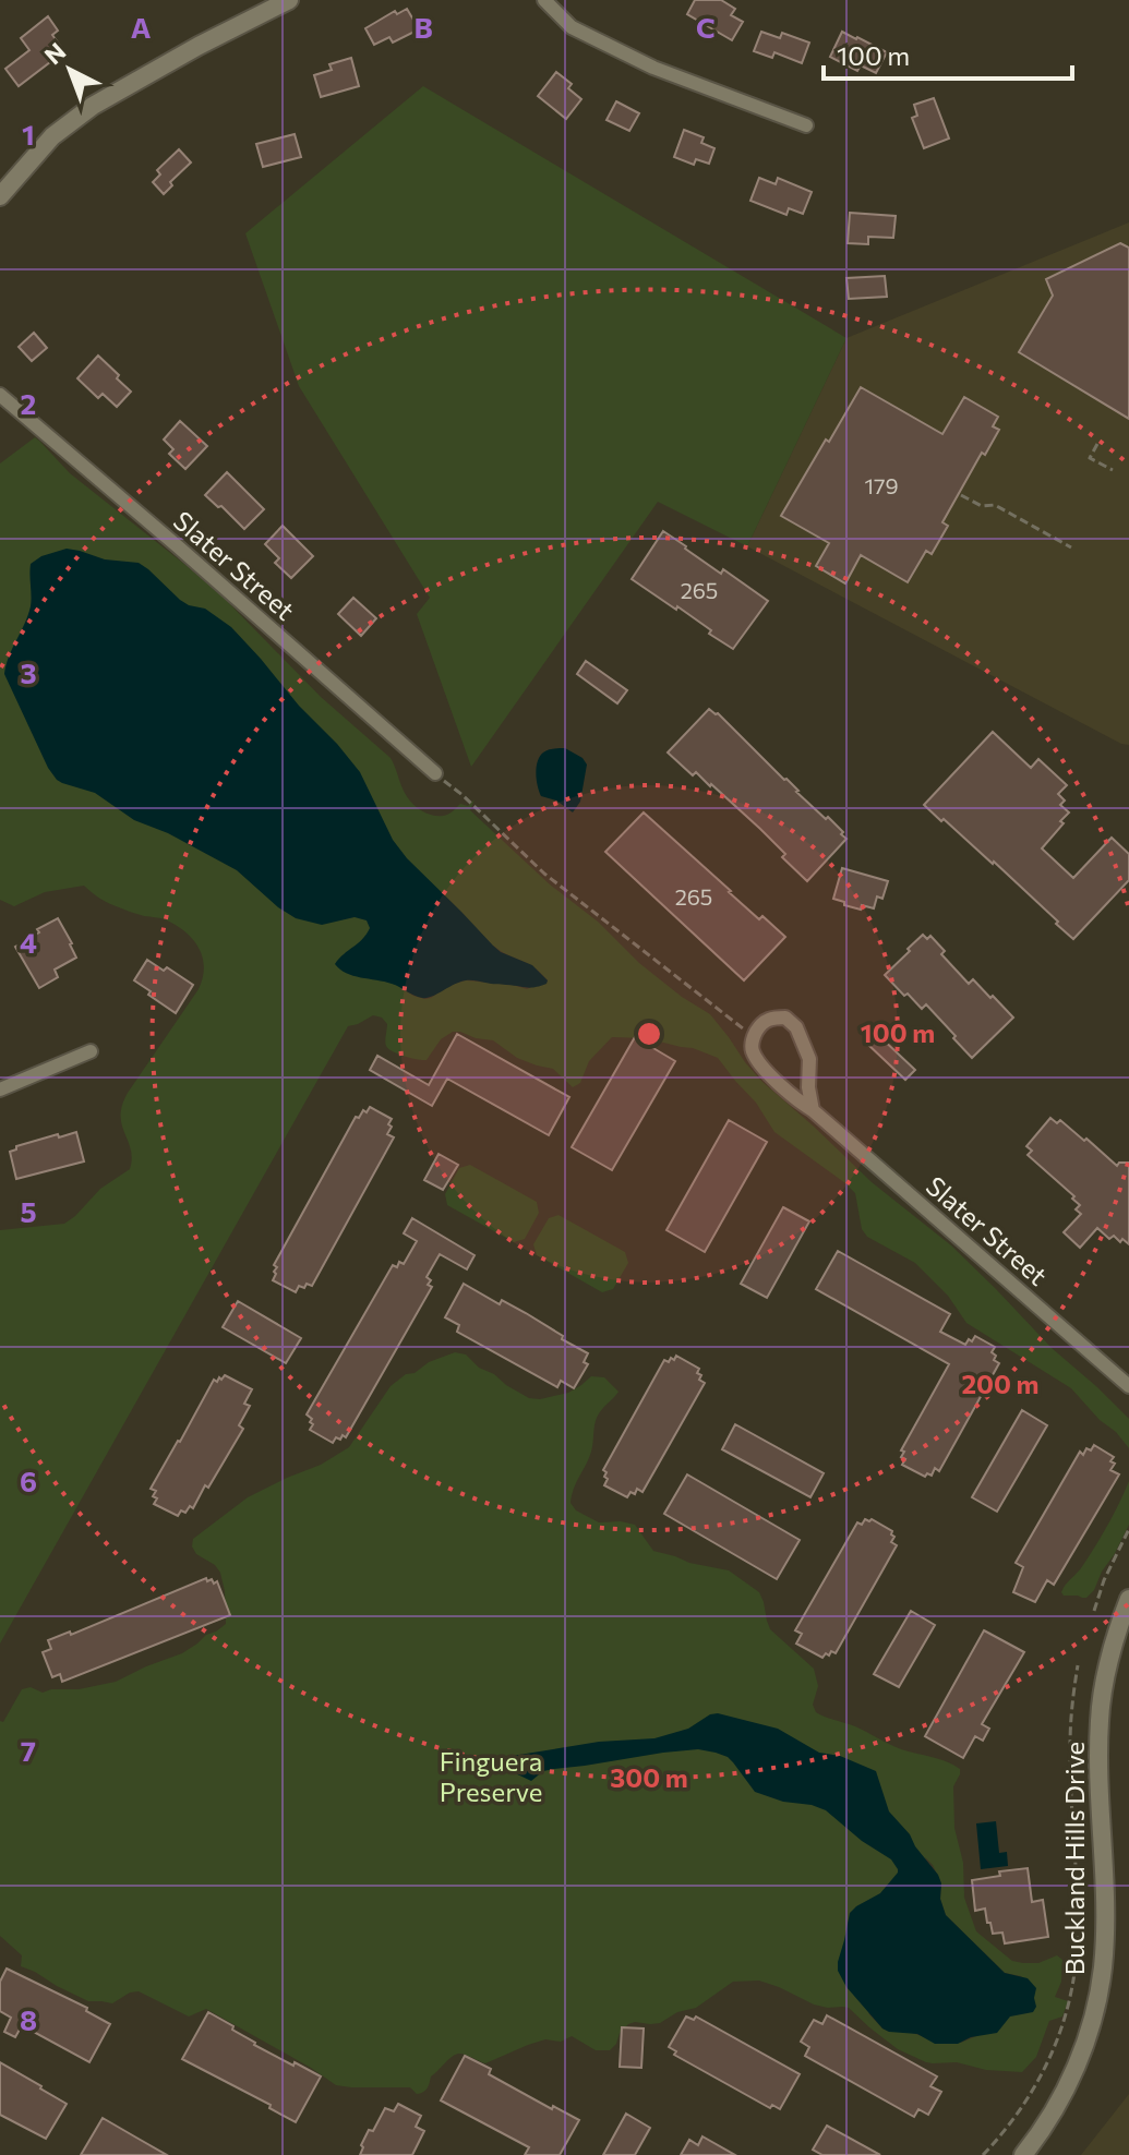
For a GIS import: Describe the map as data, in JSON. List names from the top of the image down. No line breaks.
{"streets":{"street":["Slater Street","Buckland Hills Drive"]},"parks":["Finguera Preserve"],"house_numbers":["179","265","265"],"scale_bar":"100 m","north":"top left","grid":{"columns":["A","B","C"],"rows":["1","2","3","4","5","6","7","8"]},"rings":["100 m","200 m","300 m"]}
